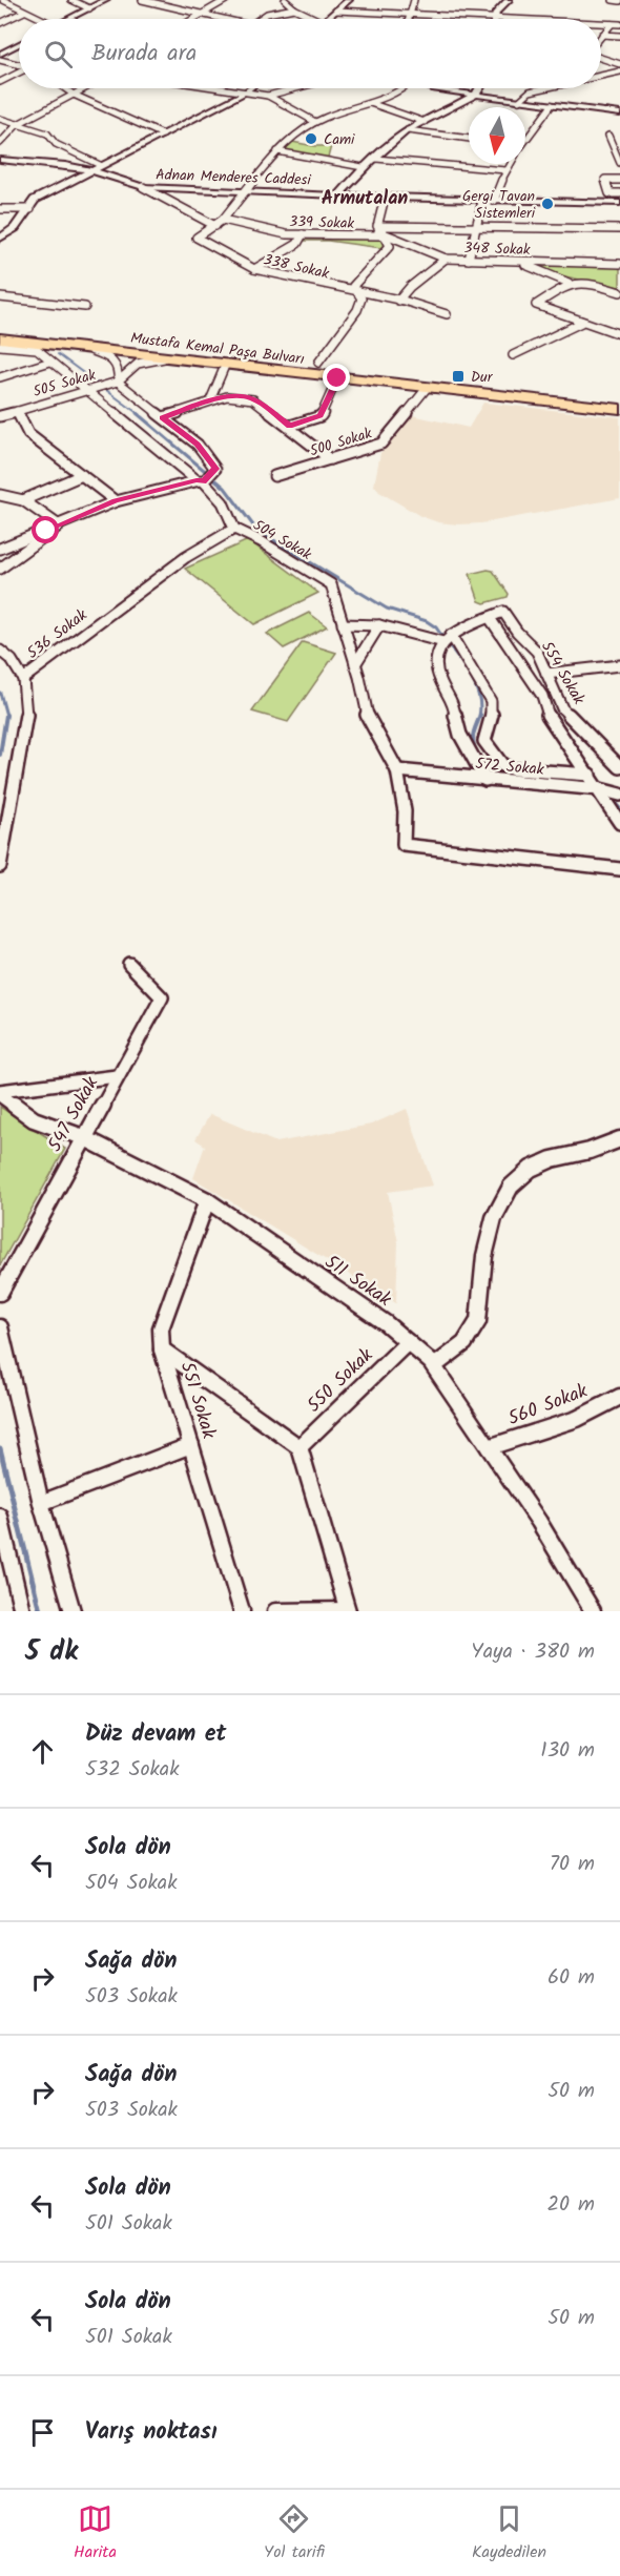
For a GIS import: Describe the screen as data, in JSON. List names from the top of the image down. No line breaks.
{"streets":{"highway":["Mustafa Kemal Paşa Bulvarı"],"street":["Adnan Menderes Caddesi","339 Sokak","348 Sokak","338 Sokak","505 Sokak","500 Sokak","504 Sokak","536 Sokak","554 Sokak","572 Sokak","547 Sokak","511 Sokak","550 Sokak","551 Sokak","560 Sokak"]},"crossings":[["Adnan Menderes Caddesi","338 Sokak"],["339 Sokak","348 Sokak"],["339 Sokak","338 Sokak"],["Mustafa Kemal Paşa Bulvarı","505 Sokak"],["Mustafa Kemal Paşa Bulvarı","500 Sokak"],["505 Sokak","504 Sokak"],["504 Sokak","536 Sokak"],["547 Sokak","511 Sokak"],["511 Sokak","550 Sokak"],["511 Sokak","551 Sokak"],["511 Sokak","560 Sokak"]],"districts":["Armutalan"],"places":{"other":["Cami","Gergi Tavan Sistemleri"],"transit":["Dur"]},"north":"bottom","page":{"search":"Burada ara","heading":["5 dk","Yaya · 380 m"],"list":[["Düz devam et","532 Sokak","130 m"],["Sola dön","504 Sokak","70 m"],["Sağa dön","503 Sokak","60 m"],["Sağa dön","503 Sokak","50 m"],["Sola dön","501 Sokak","20 m"],["Sola dön","501 Sokak","50 m"],"Varış noktası"],"nav":["Harita","Yol tarifi","Kaydedilen"]}}
